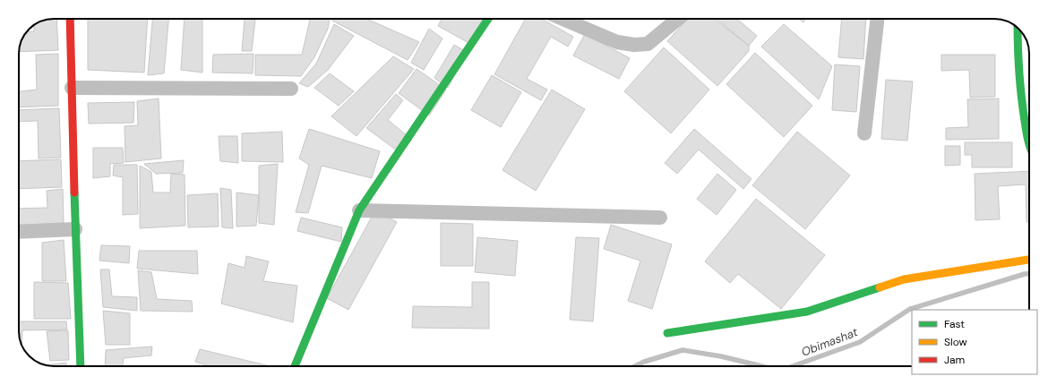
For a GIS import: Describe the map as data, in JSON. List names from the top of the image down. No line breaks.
{"water":["Obimashat"],"legend":["Fast","Slow","Jam"]}
